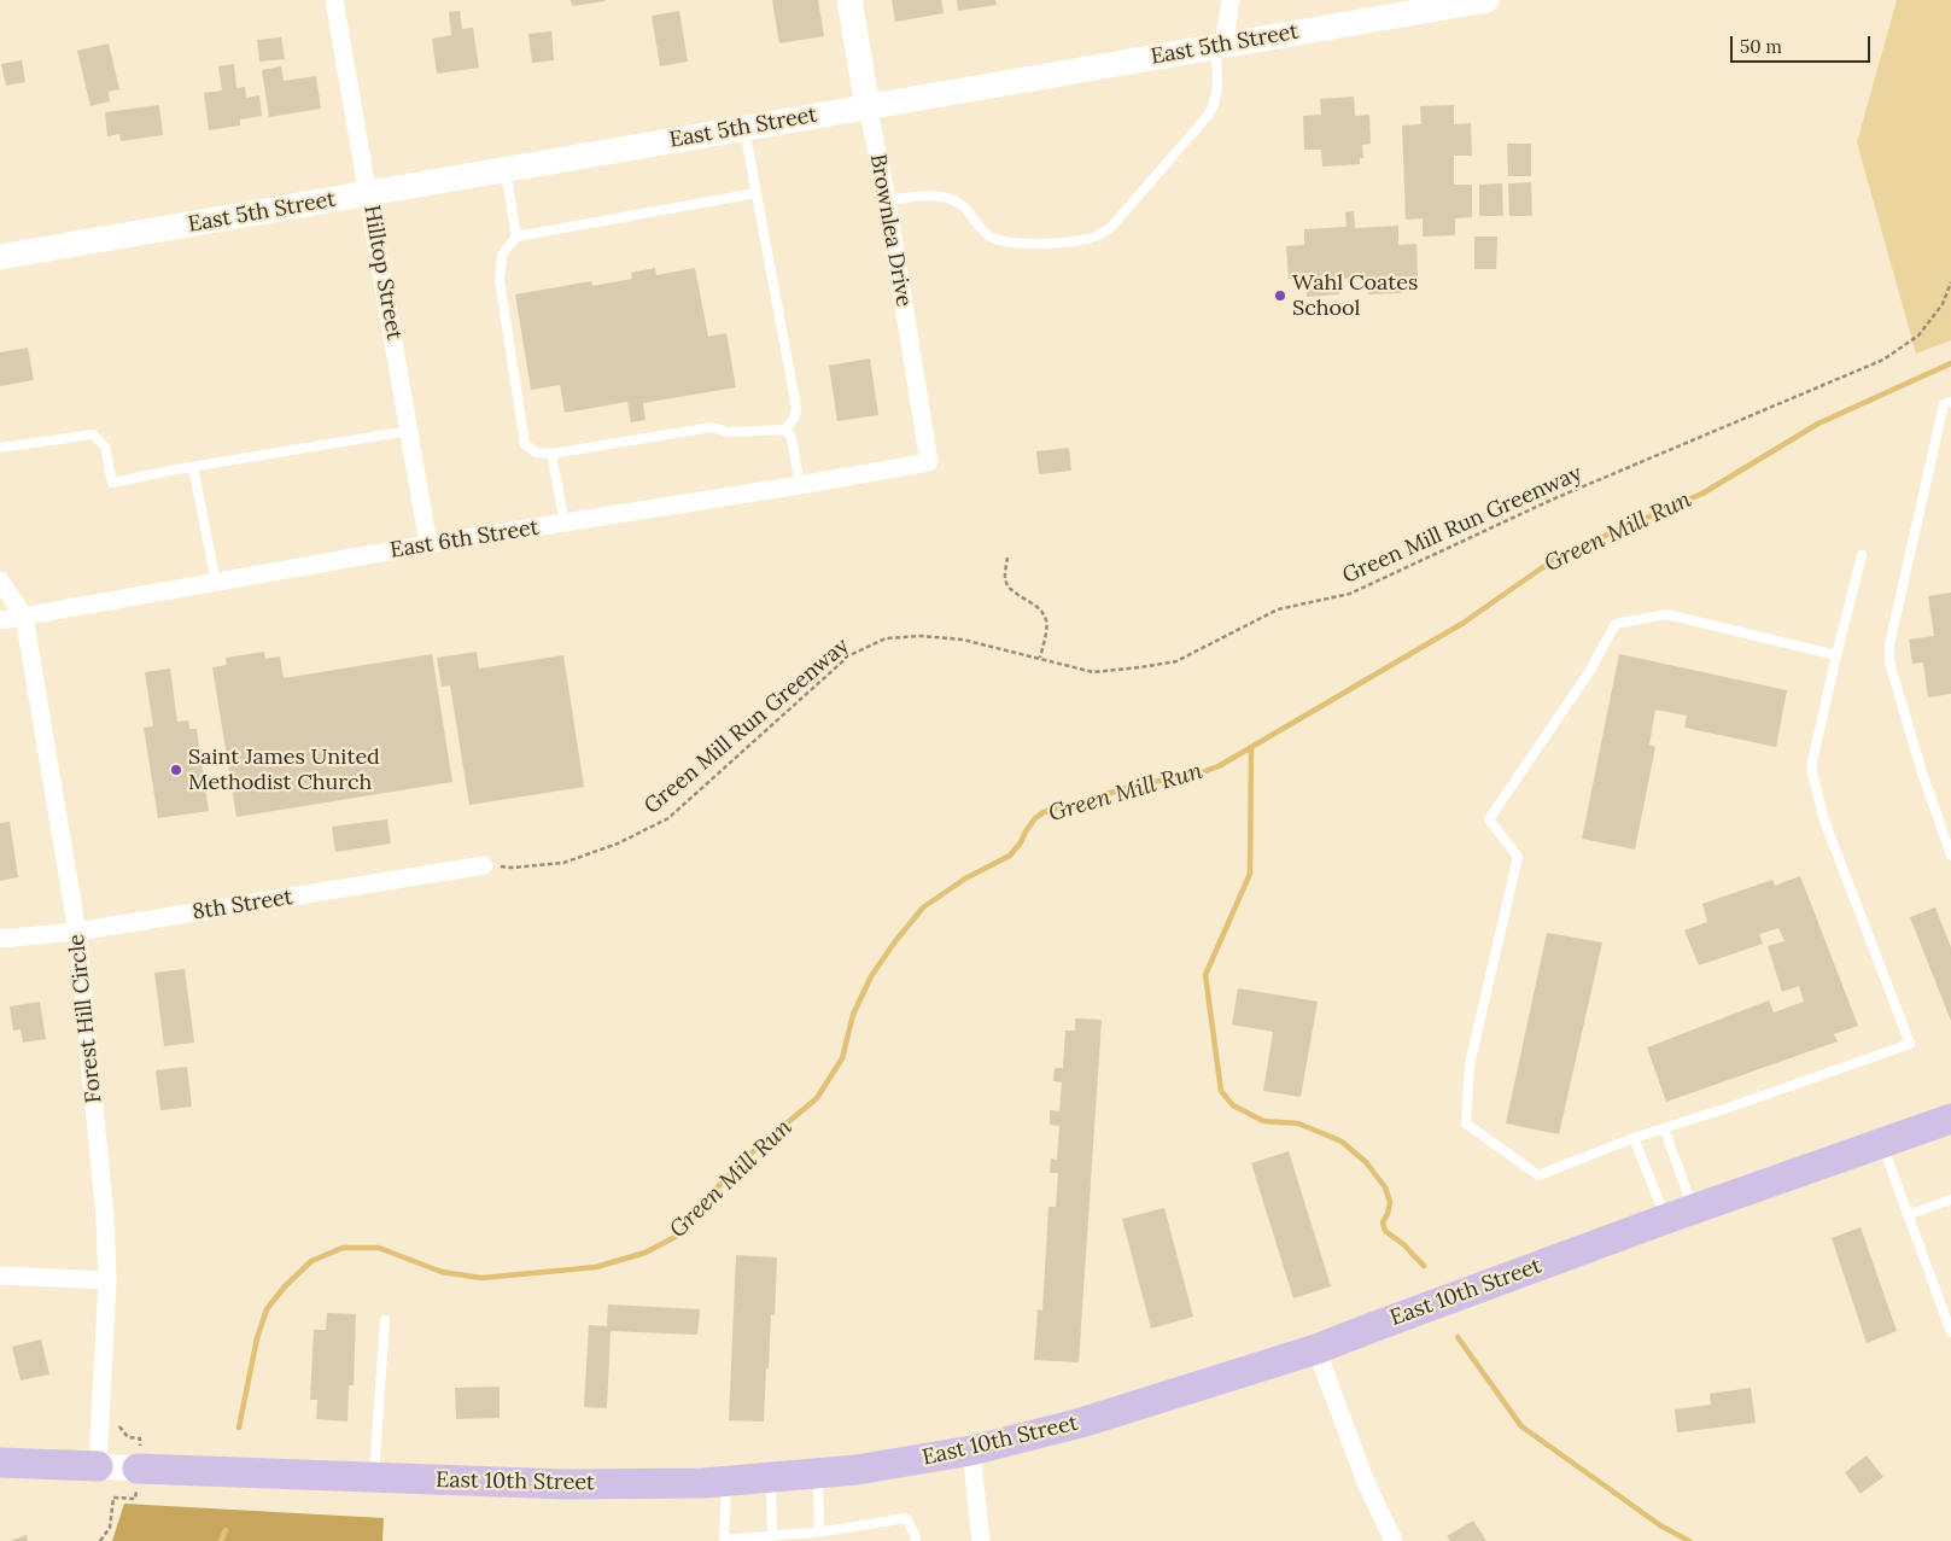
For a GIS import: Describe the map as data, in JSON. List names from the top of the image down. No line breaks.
{"streets":{"main road":["East 5th Street","Brownlea Drive","East 10th Street"],"street":["Hilltop Street","East 6th Street","8th Street","Forest Hill Circle"],"path":["Green Mill Run Greenway"]},"crossings":[["East 5th Street","Brownlea Drive"],["East 5th Street","Hilltop Street"],["Brownlea Drive","East 6th Street"],["Hilltop Street","East 6th Street"],["East 6th Street","Forest Hill Circle"],["8th Street","Forest Hill Circle"],["Forest Hill Circle","East 10th Street"]],"water":["Green Mill Run"],"places":["Wahl Coates School","Saint James United Methodist Church"],"scale_bar":"50 m"}
